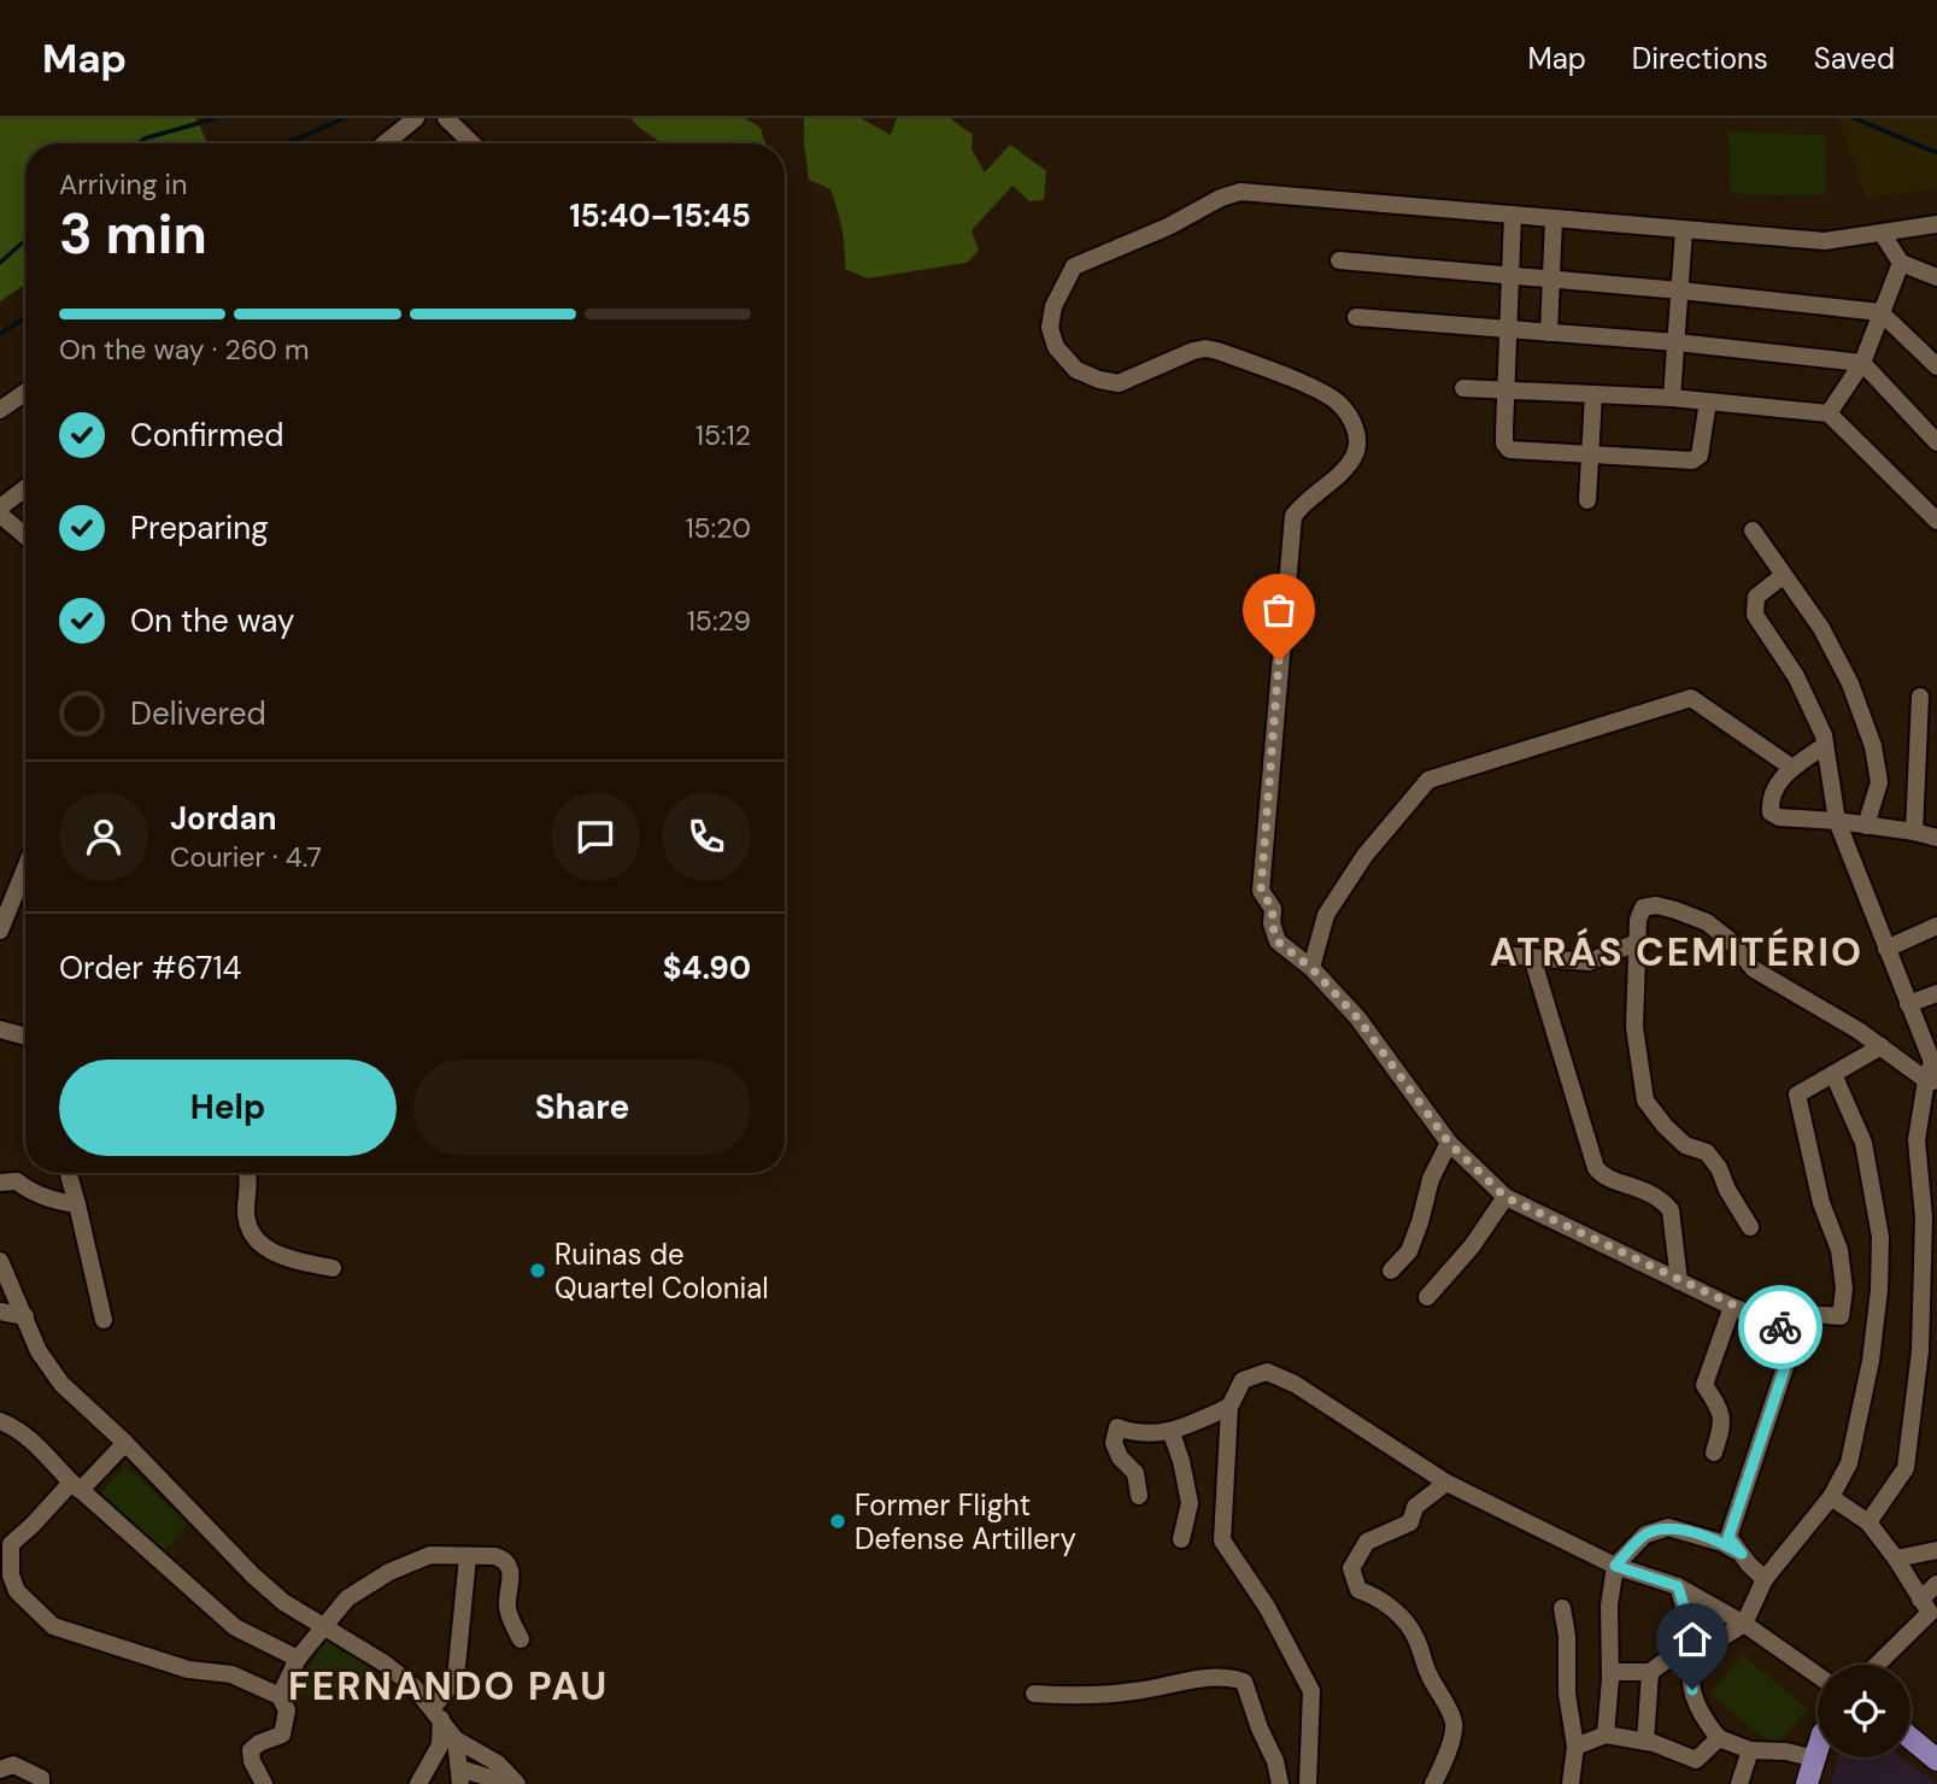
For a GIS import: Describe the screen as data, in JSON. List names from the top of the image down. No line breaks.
{"districts":["ATRÁS CEMITÉRIO","FERNANDO PAU"],"places":["Ruinas de Quartel Colonial","Former Flight Defense Artillery"],"page":{"header":"Map","nav":["Map","Directions","Saved"],"heading":["3 min","Arriving in","15:40–15:45"],"panel":["Jordan","Courier · 4.7","Order #6714","$4.90"],"bar":"On the way · 260 m","list":[["Confirmed","15:12"],["Preparing","15:20"],["On the way","15:29"],"Delivered"],"buttons":["Help","Share"]}}
